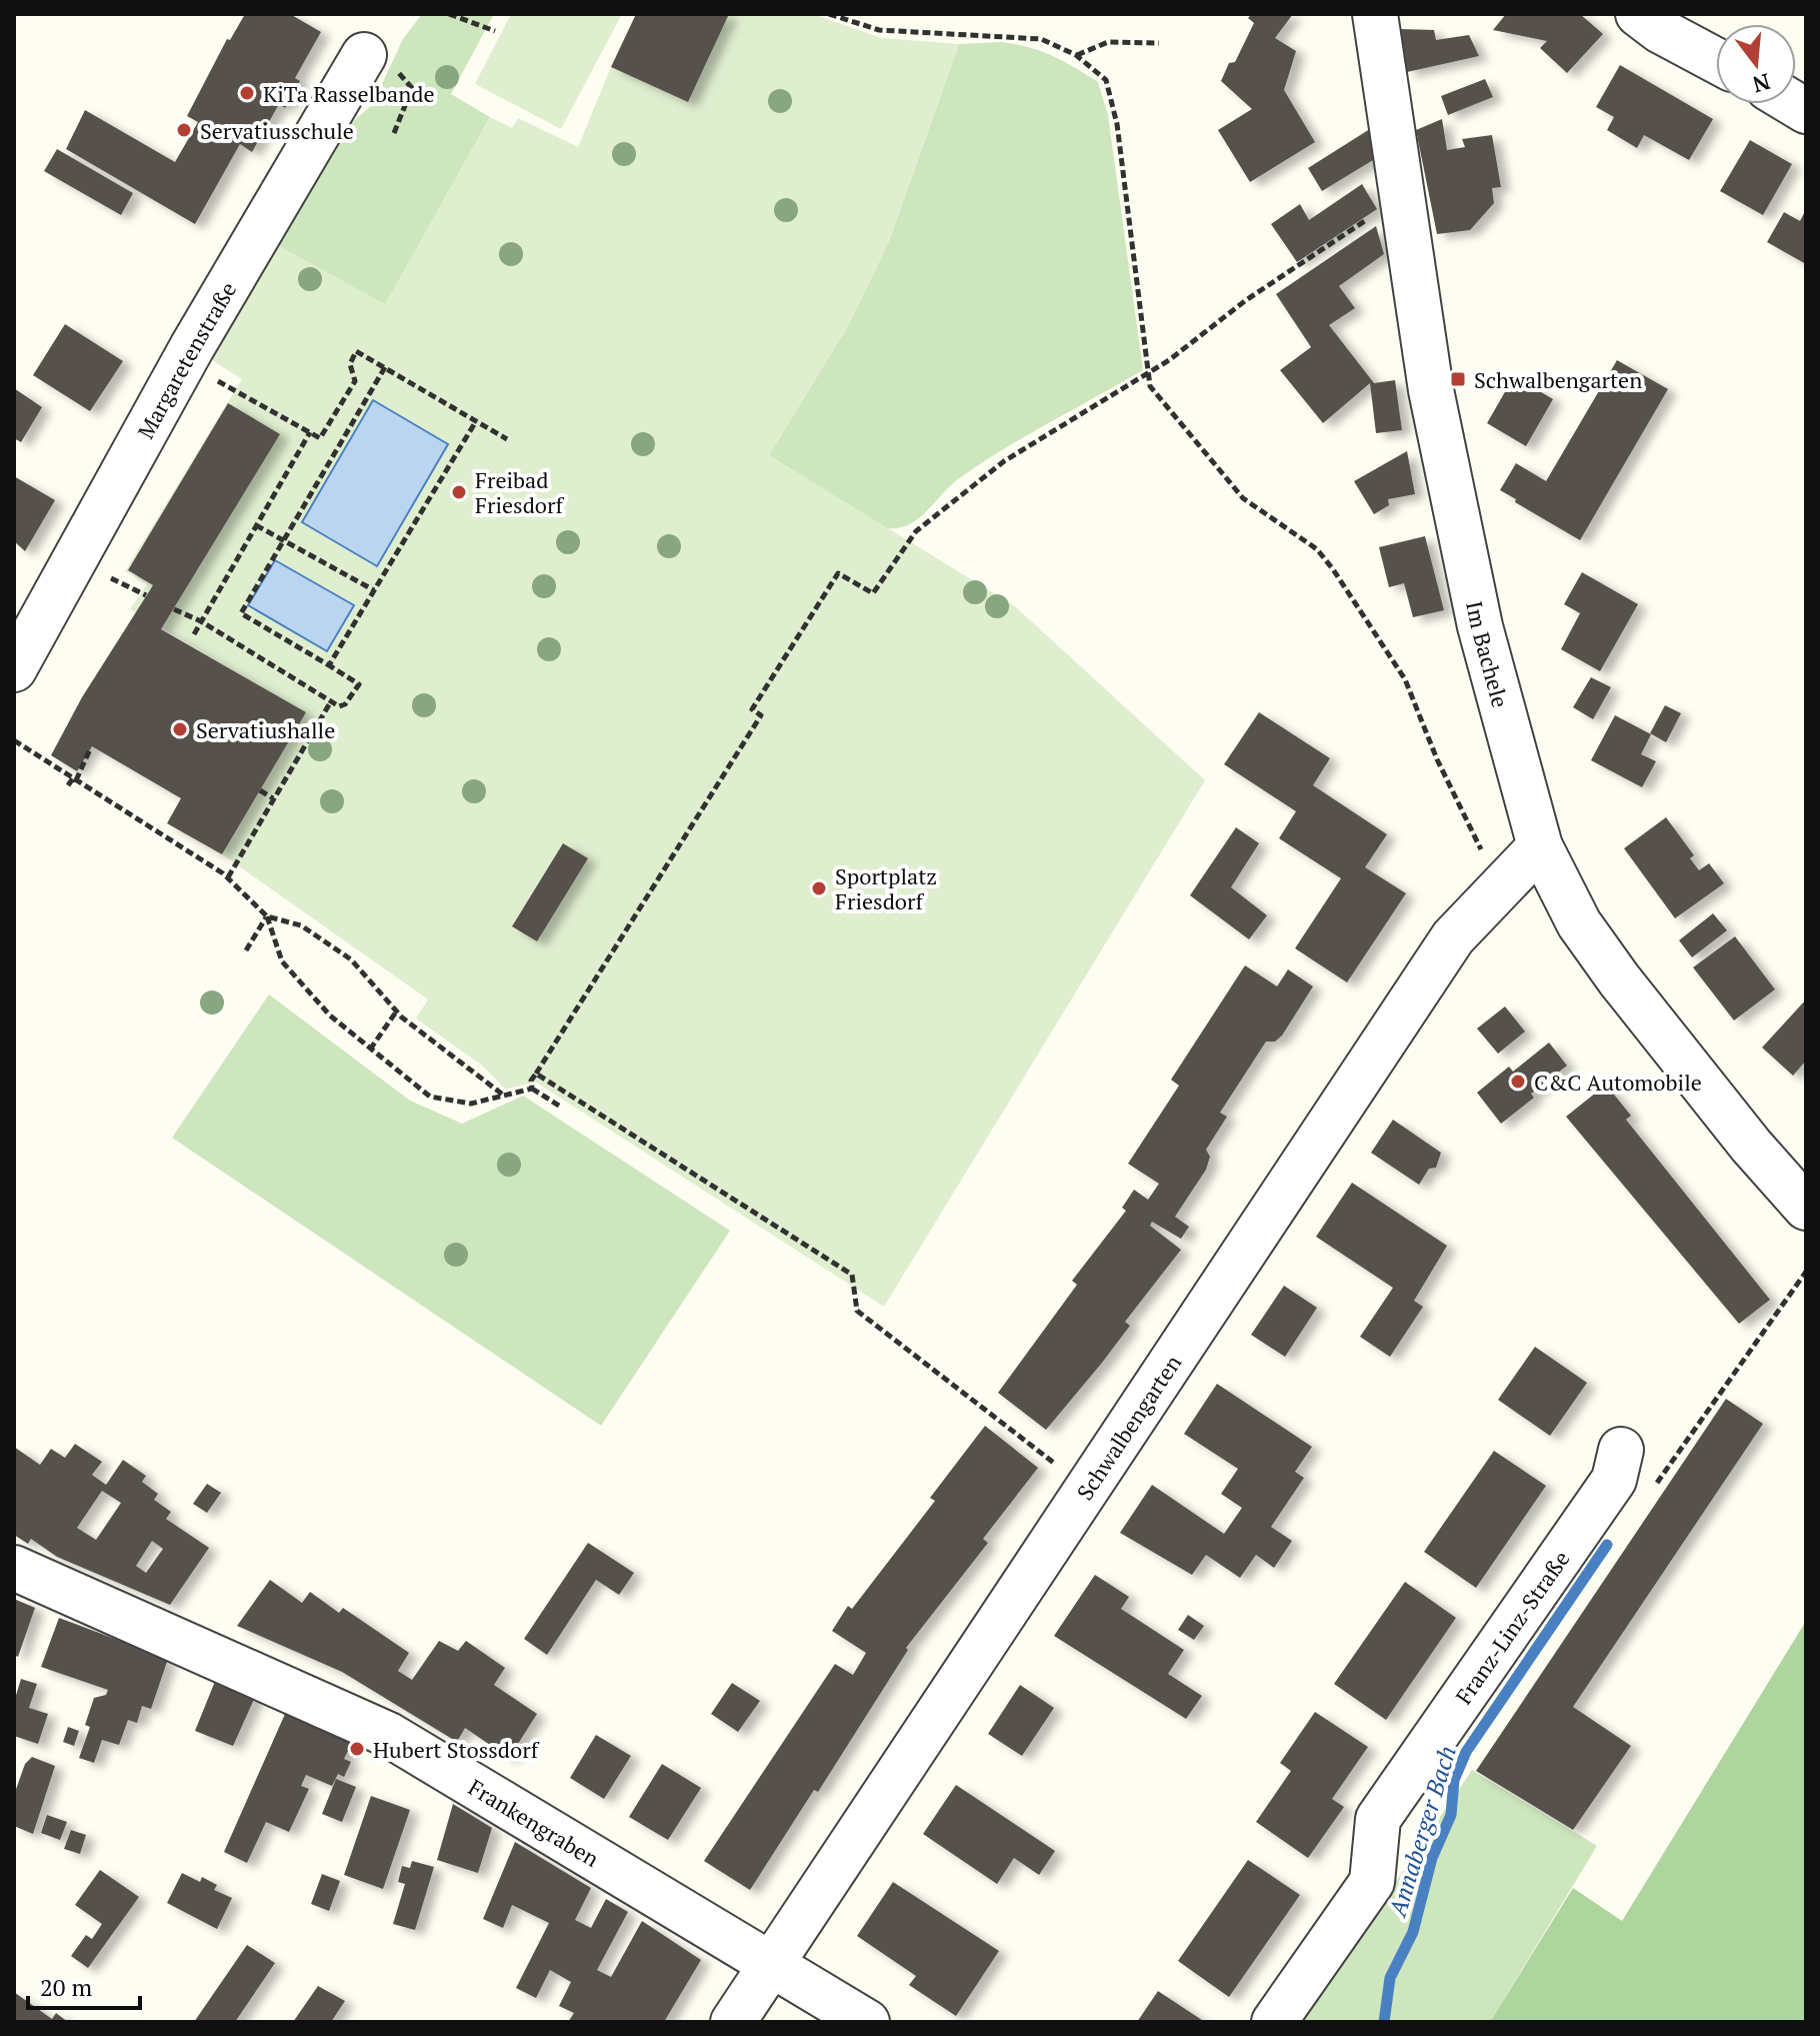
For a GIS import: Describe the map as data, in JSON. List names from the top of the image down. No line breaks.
{"streets":{"street":["Margaretenstraße","Im Bachele","Schwalbengarten","Franz-Linz-Straße","Frankengraben"]},"crossings":[["Im Bachele","Schwalbengarten"],["Schwalbengarten","Frankengraben"]],"water":["Annaberger Bach"],"places":{"other":["KiTa Rasselbande","Servatiusschule","Freibad Friesdorf","Servatiushalle","Sportplatz Friesdorf","C&C Automobile","Hubert Stossdorf"],"transit":["Schwalbengarten"]},"scale_bar":"20 m","north":"bottom"}
